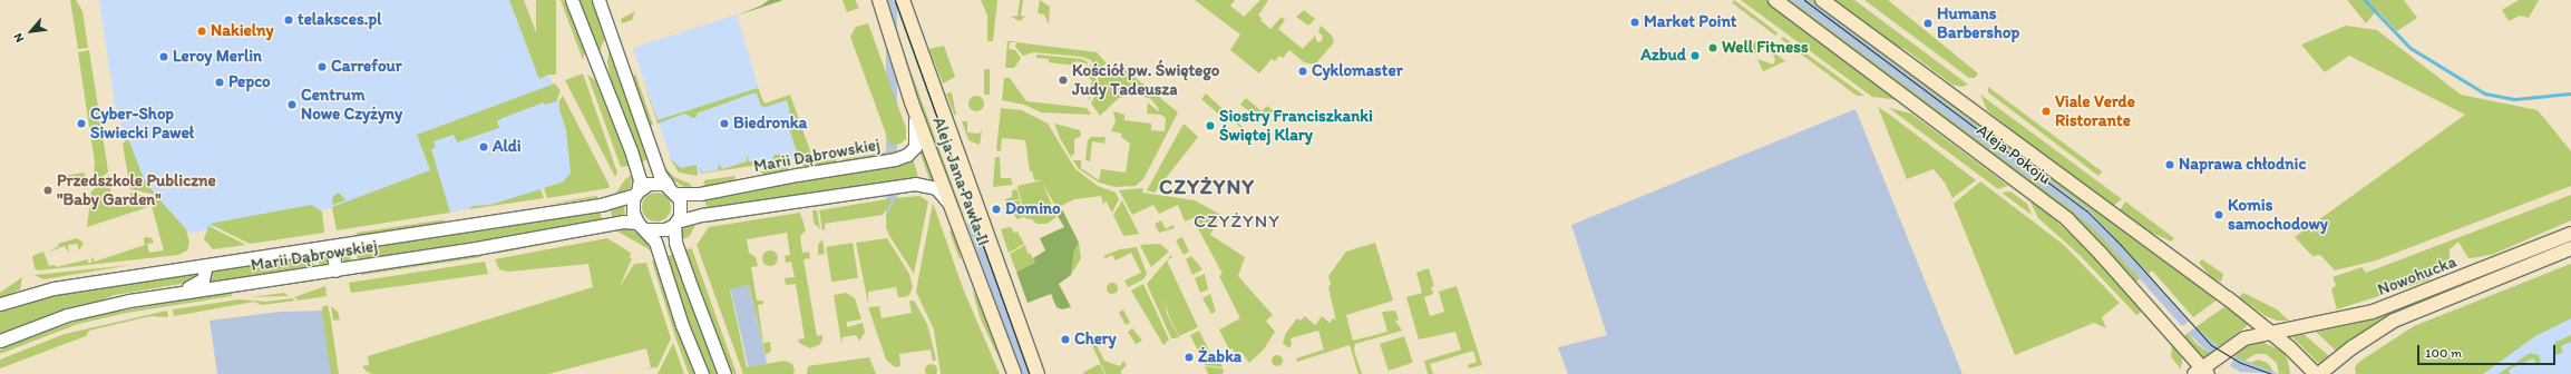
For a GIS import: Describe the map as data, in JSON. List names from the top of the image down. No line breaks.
{"streets":{"main road":["Aleja Pokoju","Aleja Jana Pawła II","Nowohucka"],"street":["Marii Dąbrowskiej"]},"crossings":[["Aleja Pokoju","Nowohucka"],["Marii Dąbrowskiej","Aleja Jana Pawła II"]],"districts":["CZYŻYNY","CZYŻYNY"],"places":["telaksces.pl","Market Point","Humans Barbershop","Nakielny","Well Fitness","Azbud","Leroy Merlin","Carrefour","Cyklomaster","Kościół pw. Świętego Judy Tadeusza","Pepco","Centrum Nowe Czyżyny","Viale Verde Ristorante","Cyber-Shop Siwiecki Paweł","Biedronka","Siostry Franciszkanki Świętej Klary","Aldi","Naprawa chłodnic","Przedszkole Publiczne \"Baby Garden\"","Domino","Komis samochodowy","Chery","Żabka"],"scale_bar":"100 m","north":"bottom left"}
